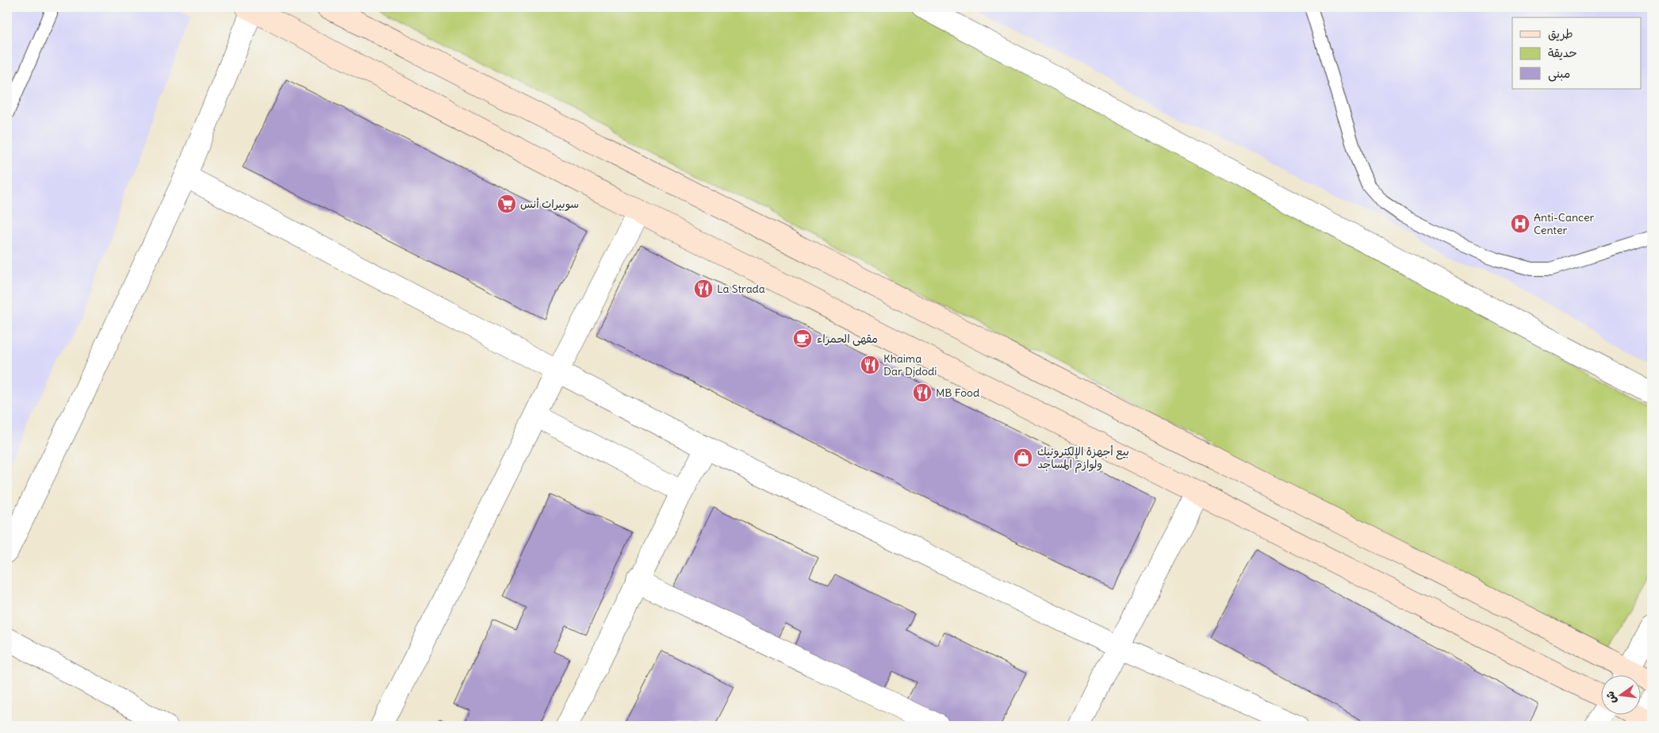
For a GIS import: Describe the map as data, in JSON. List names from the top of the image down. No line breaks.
{"places":{"supermarket":["سوبيرات أنس"],"hospital":["Anti-Cancer Center"],"restaurant":["La Strada","Khaima Dar Djdodi","MB Food"],"cafe":["مقهى الحمراء"],"shop":["بيع أجهزة الإلكترونيك ولوازم المساجد"]},"legend":["طريق","حديقة","مبنى"],"north":"left"}
